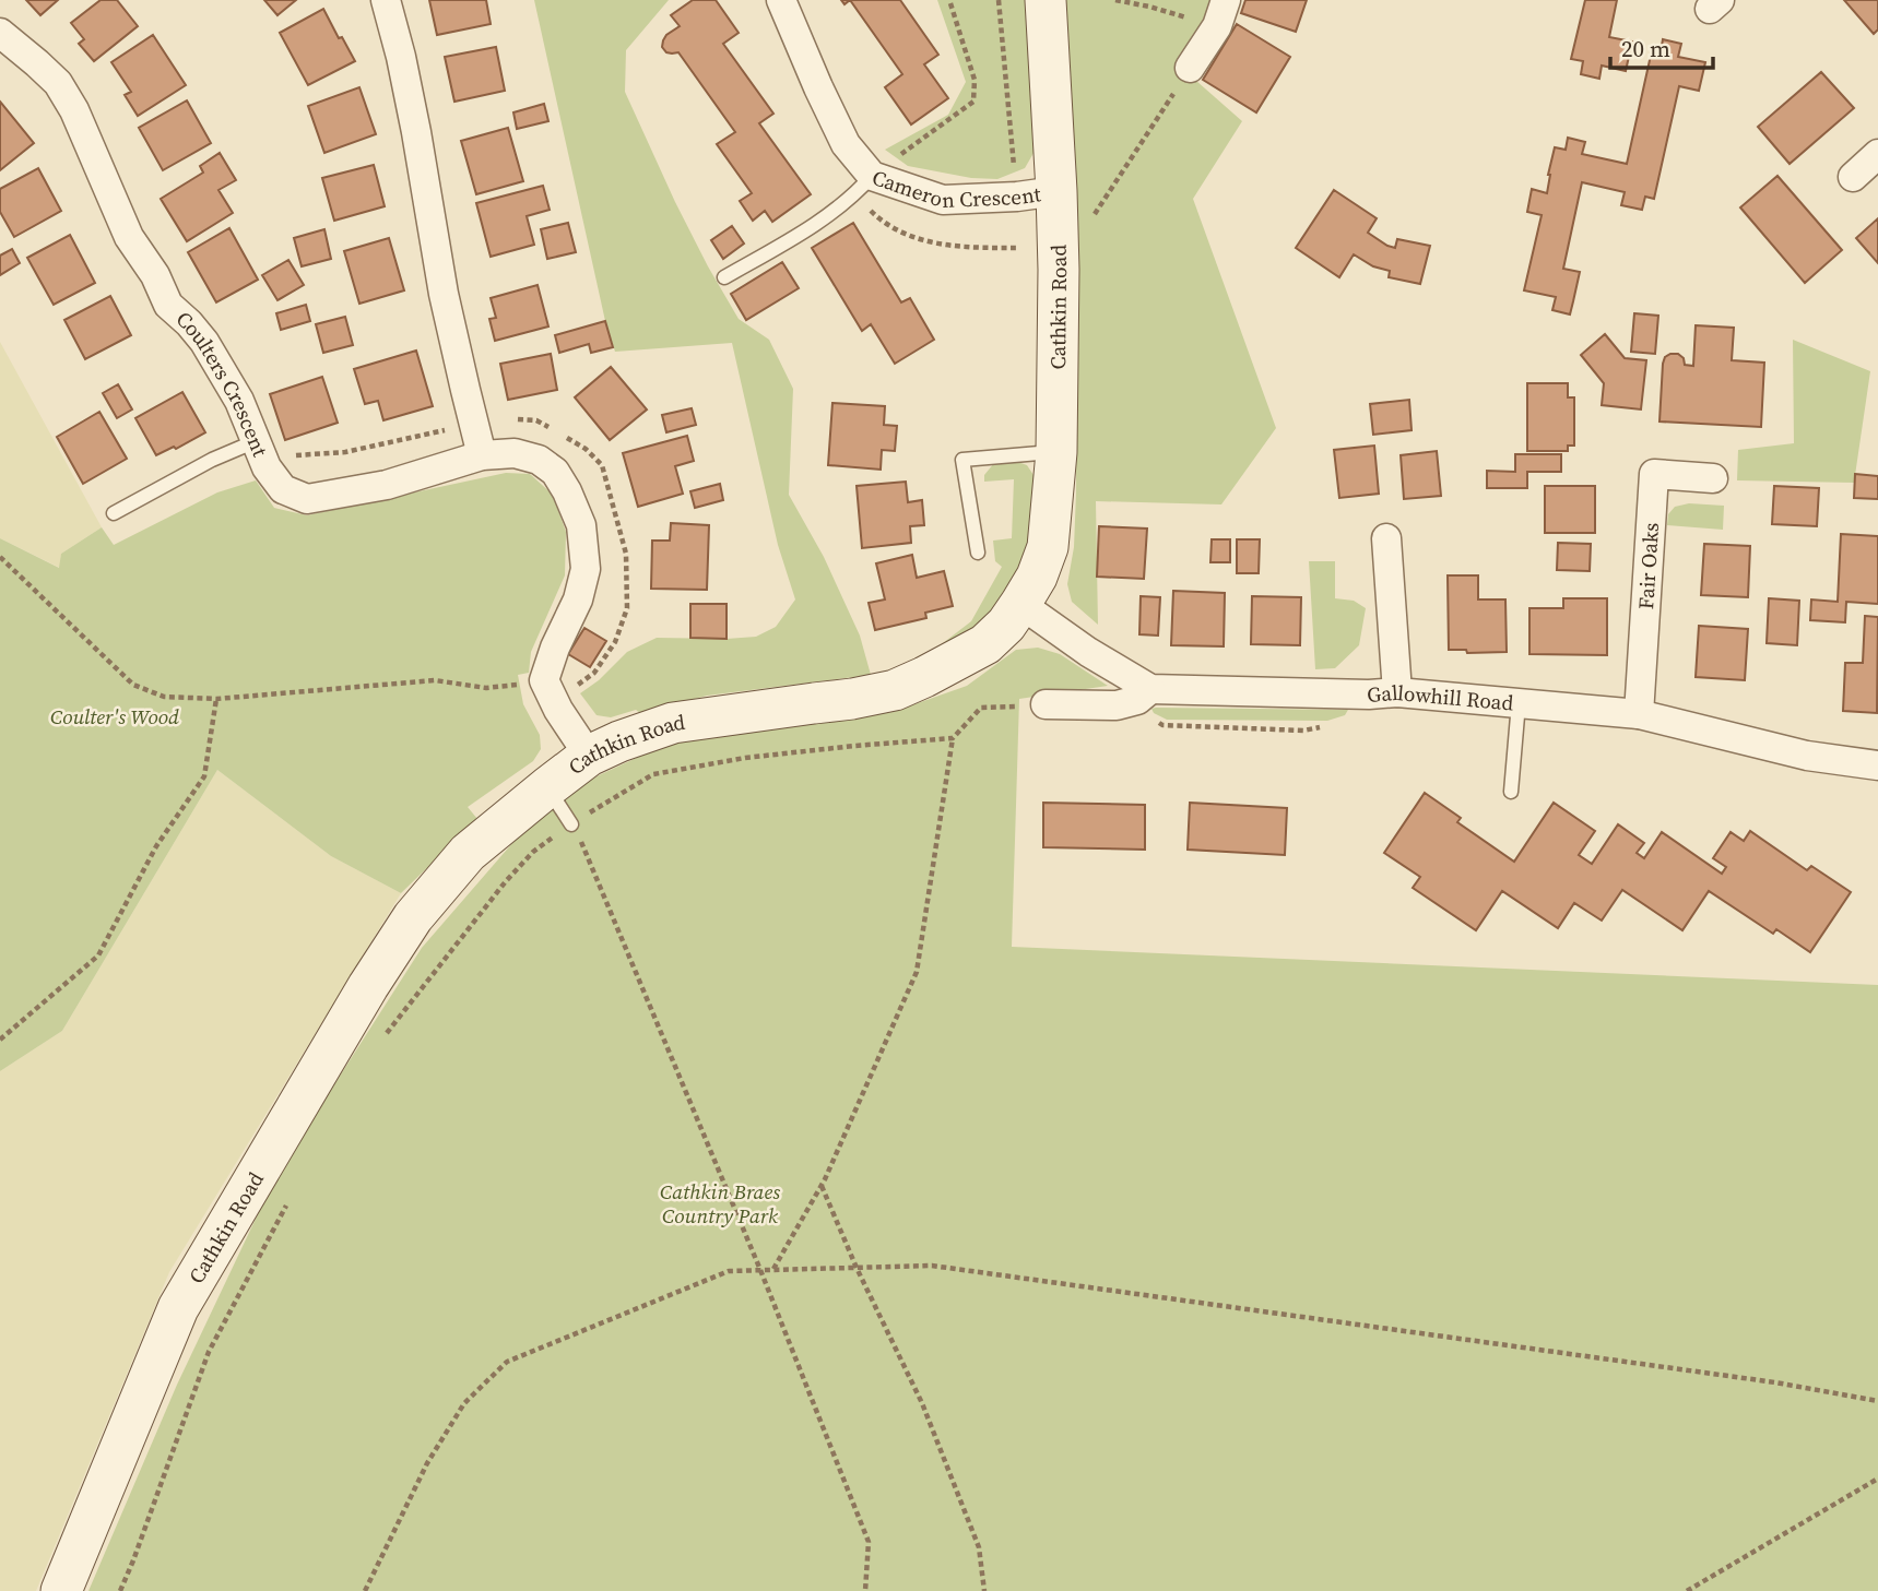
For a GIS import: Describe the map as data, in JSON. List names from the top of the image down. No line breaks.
{"streets":{"main road":["Cathkin Road"],"street":["Cameron Crescent","Coulters Crescent","Fair Oaks","Gallowhill Road"]},"crossings":[["Cameron Crescent","Cathkin Road"],["Cathkin Road","Gallowhill Road"],["Fair Oaks","Gallowhill Road"]],"parks":["Coulter's Wood","Cathkin Braes Country Park"],"scale_bar":"20 m"}
